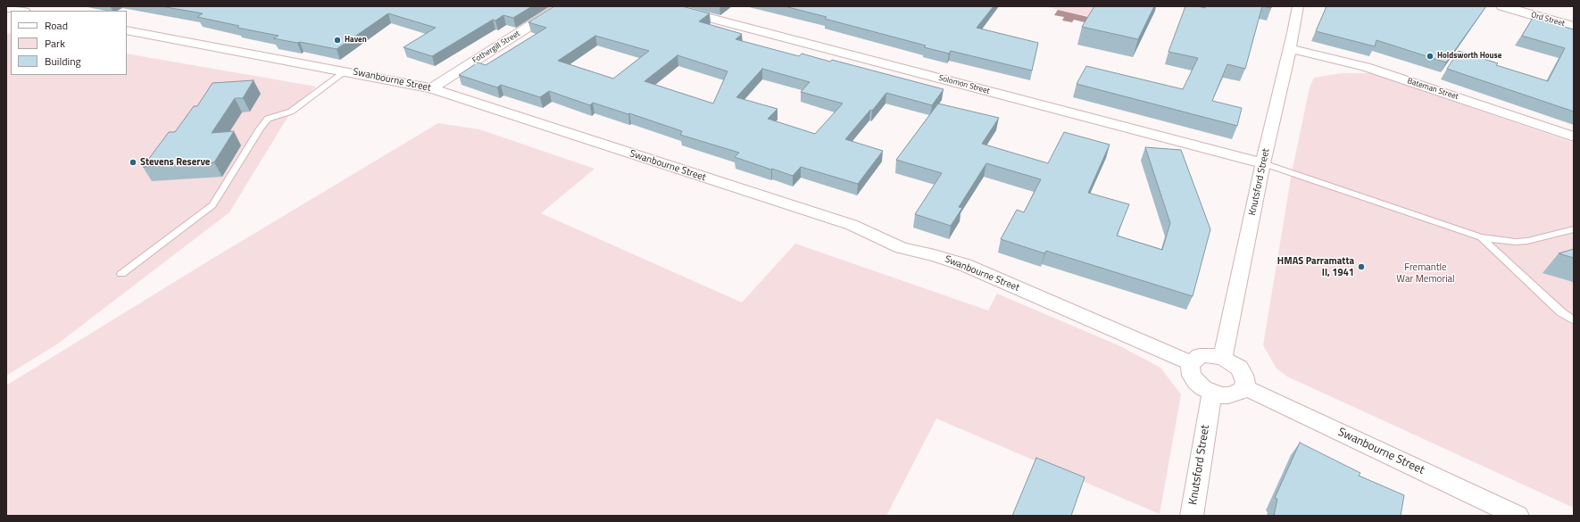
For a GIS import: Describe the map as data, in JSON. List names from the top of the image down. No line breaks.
{"streets":{"main road":["Ord Street"],"street":["Fothergill Street","Swanbourne Street","Solomon Street","Bateman Street","Knutsford Street"]},"crossings":[["Fothergill Street","Swanbourne Street"],["Swanbourne Street","Knutsford Street"],["Solomon Street","Knutsford Street"],["Bateman Street","Knutsford Street"]],"parks":["Fremantle War Memorial"],"places":["Haven","Holdsworth House","Stevens Reserve","HMAS Parramatta II, 1941"],"legend":["Road","Park","Building"]}
